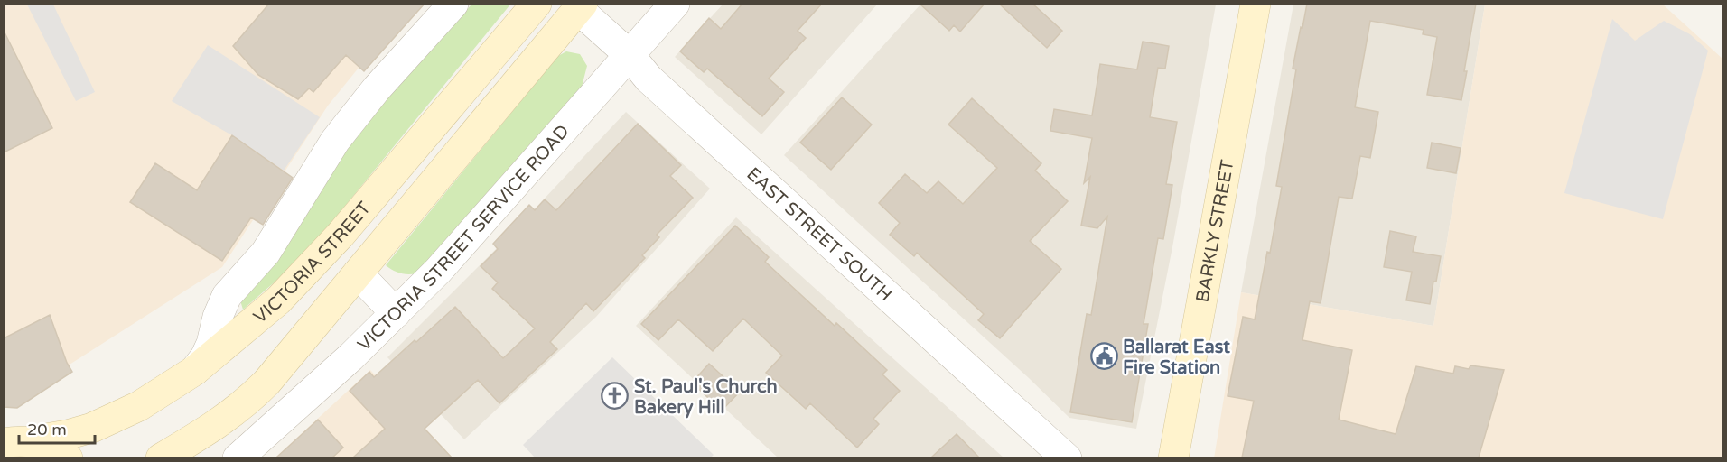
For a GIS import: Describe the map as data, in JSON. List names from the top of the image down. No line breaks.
{"streets":{"street":["BARKLY STREET","EAST STREET SOUTH","VICTORIA STREET SERVICE ROAD","VICTORIA STREET"]},"crossings":[["EAST STREET SOUTH","VICTORIA STREET SERVICE ROAD"]],"places":{"public building":["Ballarat East Fire Station"],"church":["St. Paul's Church Bakery Hill"]},"scale_bar":"20 m"}
